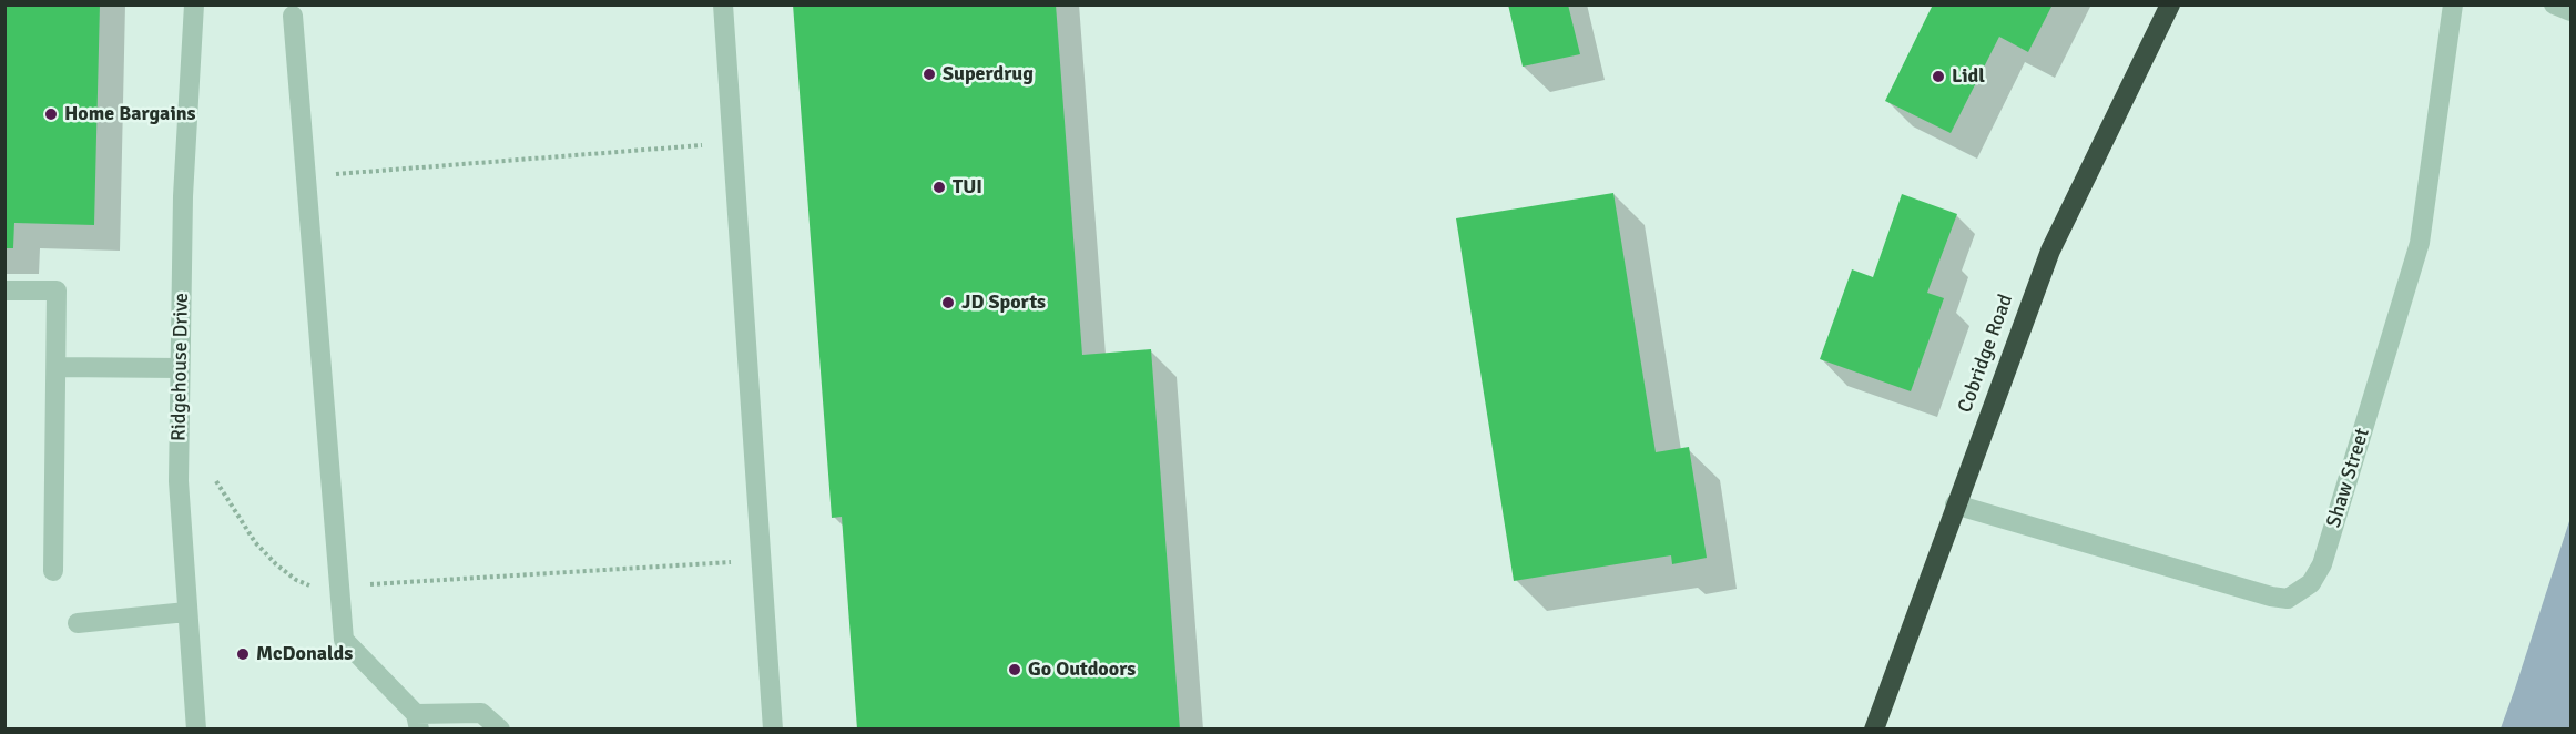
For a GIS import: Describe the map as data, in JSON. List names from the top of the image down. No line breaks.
{"streets":{"highway":["Cobridge Road"],"street":["Ridgehouse Drive","Shaw Street"]},"crossings":[["Cobridge Road","Shaw Street"]],"places":["Superdrug","Lidl","Home Bargains","TUI","JD Sports","McDonalds","Go Outdoors"]}
